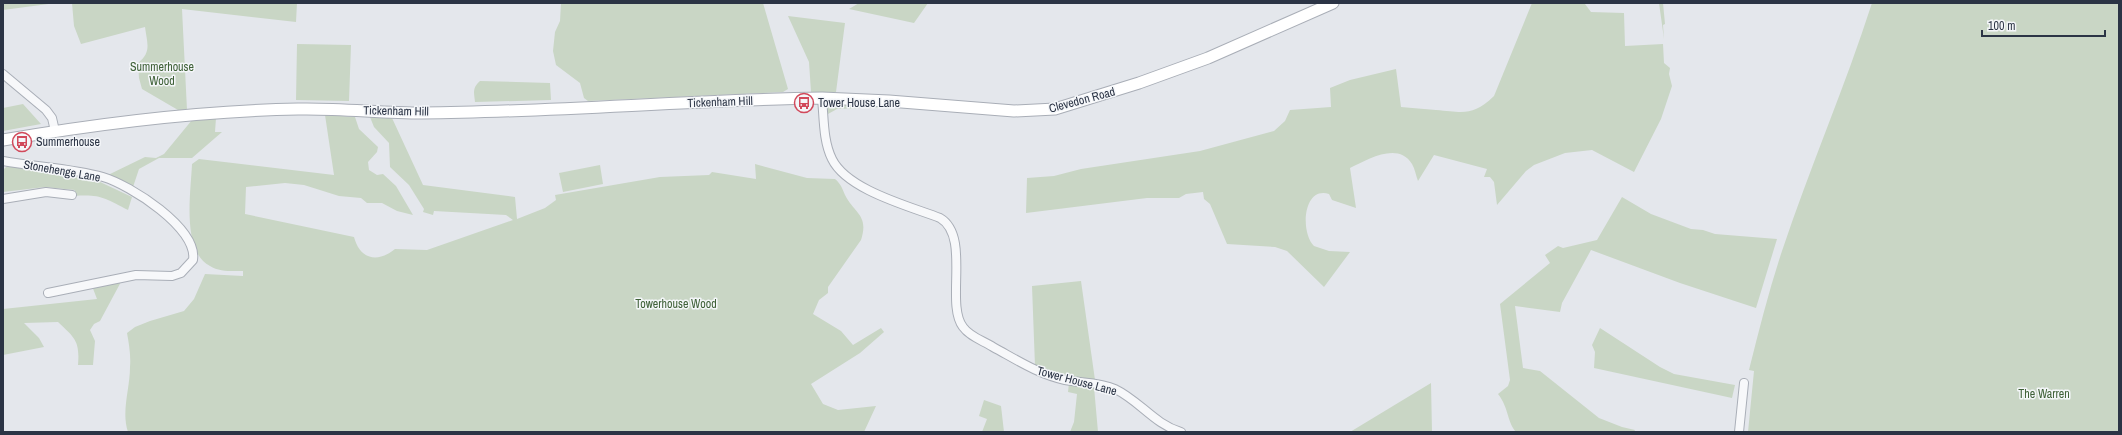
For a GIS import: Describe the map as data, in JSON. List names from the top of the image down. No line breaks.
{"streets":{"main road":["Clevedon Road","Tickenham Hill"],"street":["Stonehenge Lane","Tower House Lane"]},"crossings":[["Clevedon Road","Tickenham Hill"],["Clevedon Road","Tower House Lane"]],"parks":["Summerhouse Wood","Towerhouse Wood","The Warren"],"places":{"bus stop":["Tower House Lane","Summerhouse"]},"scale_bar":"100 m"}
